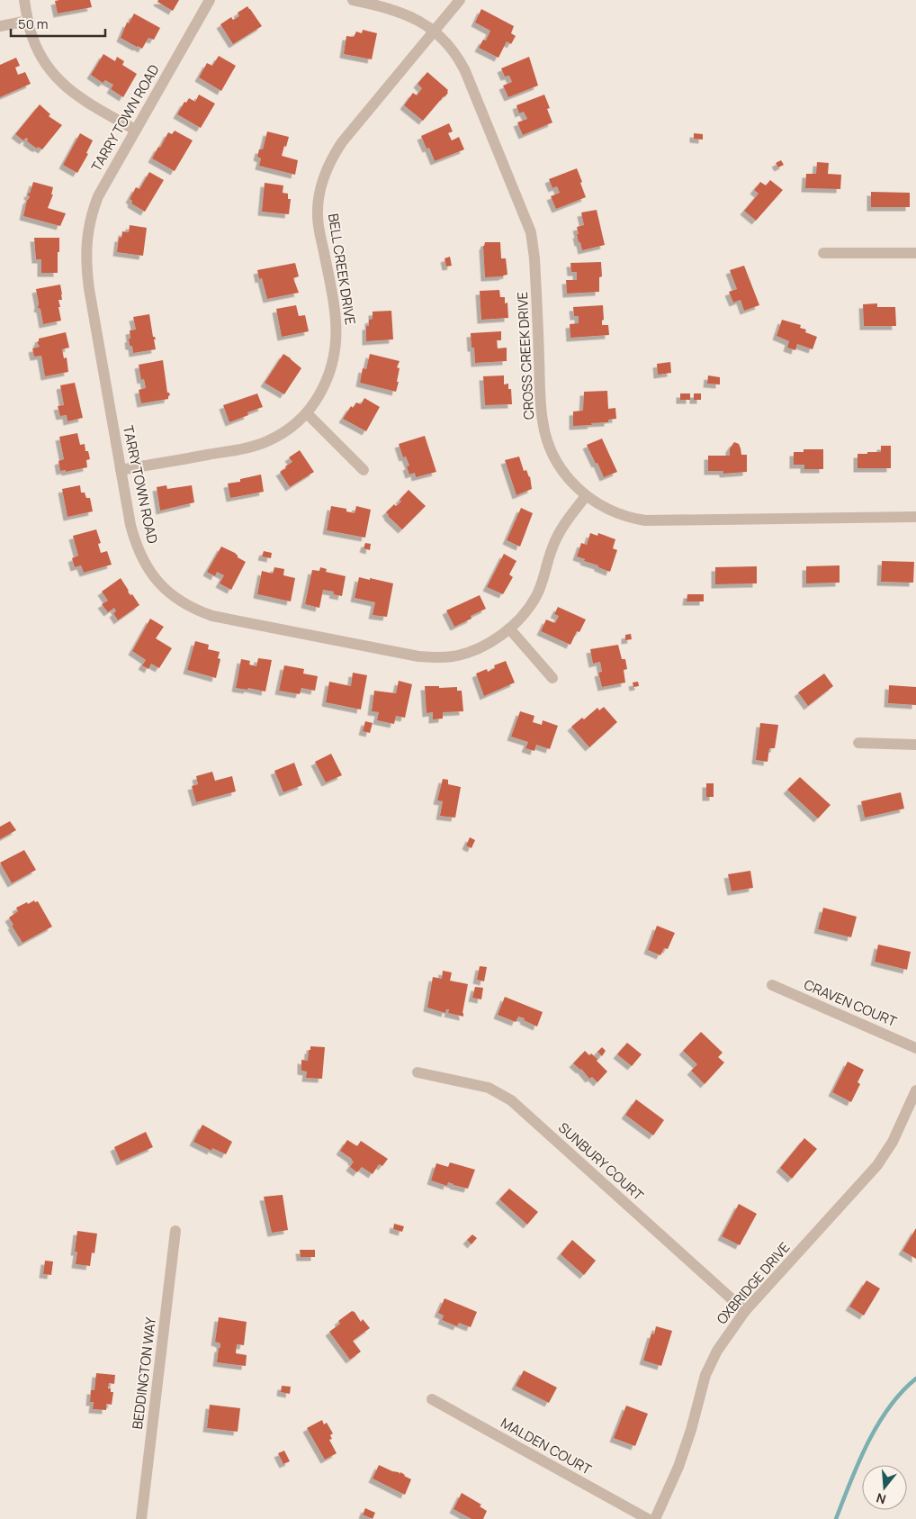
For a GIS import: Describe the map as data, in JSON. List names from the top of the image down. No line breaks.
{"streets":{"street":["TARRY TOWN ROAD","BELL CREEK DRIVE","CROSS CREEK DRIVE","CRAVEN COURT","SUNBURY COURT","OXBRIDGE DRIVE","BEDDINGTON WAY","MALDEN COURT"]},"crossings":[["TARRY TOWN ROAD","BELL CREEK DRIVE"],["TARRY TOWN ROAD","CROSS CREEK DRIVE"],["BELL CREEK DRIVE","CROSS CREEK DRIVE"],["SUNBURY COURT","OXBRIDGE DRIVE"]],"scale_bar":"50 m","north":"bottom"}
